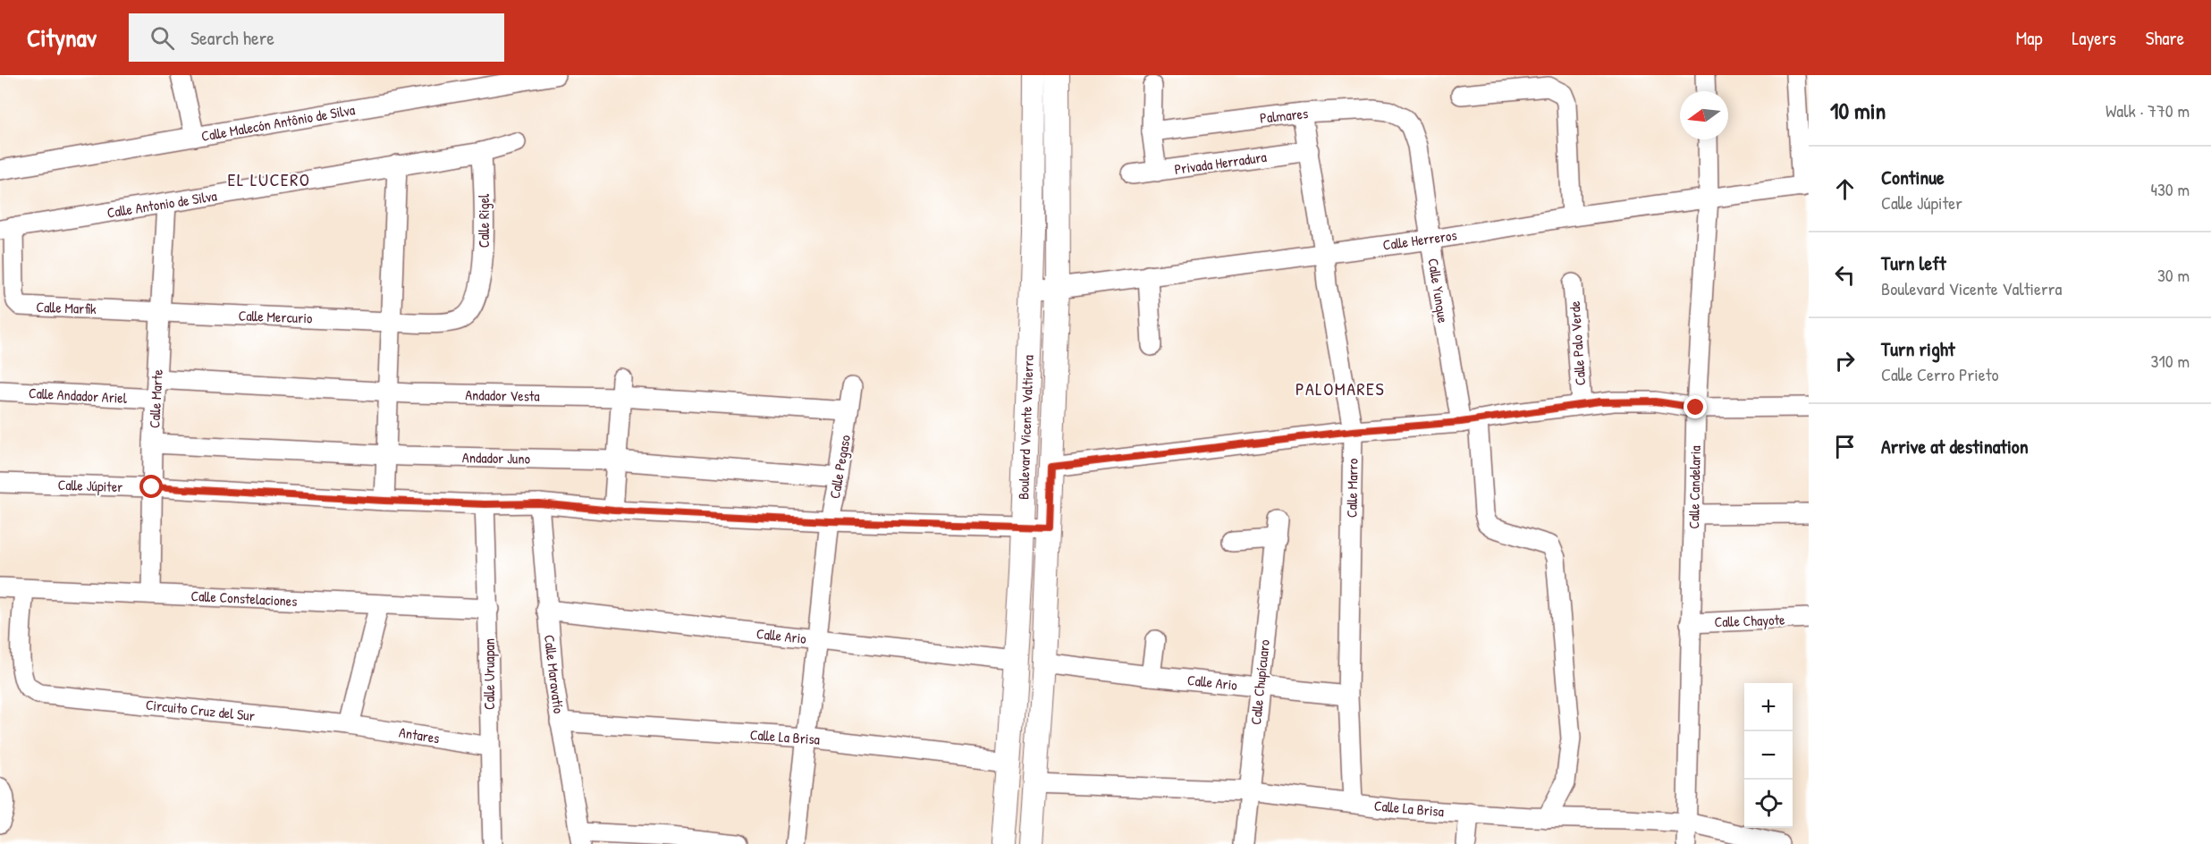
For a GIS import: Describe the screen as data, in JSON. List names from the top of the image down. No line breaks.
{"streets":{"main road":["Boulevard Vicente Valtierra"],"street":["Palmares","Calle Malecón Antônio de Silva","Privada Herradura","Calle Antonio de Silva","Calle Rigel","Calle Herreros","Calle Yunque","Calle Marfik","Calle Mercurio","Calle Palo Verde","Calle Andador Ariel","Andador Vesta","Calle Marte","Andador Juno","Calle Pegaso","Calle Júpiter","Calle Candelaria","Calle Marro","Calle Constelaciones","Calle Chayote","Calle Ario","Calle Uruapan","Calle Maravatío","Calle Chupícuaro","Circuito Cruz del Sur","Antares","Calle La Brisa"]},"crossings":[["Palmares","Calle Yunque"],["Palmares","Calle Marro"],["Privada Herradura","Calle Marro"],["Calle Antonio de Silva","Calle Rigel"],["Calle Antonio de Silva","Calle Marfik"],["Calle Antonio de Silva","Calle Marte"],["Calle Rigel","Calle Mercurio"],["Calle Herreros","Calle Yunque"],["Calle Herreros","Boulevard Vicente Valtierra"],["Calle Herreros","Calle Candelaria"],["Calle Herreros","Calle Marro"],["Calle Yunque","Calle La Brisa"],["Calle Marfik","Calle Mercurio"],["Calle Marfik","Calle Marte"],["Calle Mercurio","Calle Marte"],["Calle Andador Ariel","Calle Marte"],["Andador Vesta","Calle Marte"],["Andador Vesta","Calle Pegaso"],["Calle Marte","Andador Juno"],["Calle Marte","Calle Júpiter"],["Calle Marte","Calle Constelaciones"],["Boulevard Vicente Valtierra","Calle Júpiter"],["Boulevard Vicente Valtierra","Calle Ario"],["Boulevard Vicente Valtierra","Calle La Brisa"],["Andador Juno","Calle Pegaso"],["Calle Pegaso","Calle Júpiter"],["Calle Pegaso","Calle Ario"],["Calle Pegaso","Calle La Brisa"],["Calle Júpiter","Calle Uruapan"],["Calle Júpiter","Calle Maravatío"],["Calle Candelaria","Calle Chayote"],["Calle Candelaria","Calle La Brisa"],["Calle Marro","Calle Ario"],["Calle Marro","Calle La Brisa"],["Calle Constelaciones","Calle Uruapan"],["Calle Constelaciones","Circuito Cruz del Sur"],["Calle Ario","Calle Maravatío"],["Calle Ario","Calle Chupícuaro"],["Calle Uruapan","Antares"],["Calle Maravatío","Calle La Brisa"],["Calle Chupícuaro","Calle La Brisa"],["Circuito Cruz del Sur","Antares"]],"districts":["EL LUCERO","PALOMARES"],"north":"left","page":{"header":"Citynav","search":"Search here","nav":["Map","Layers","Share"],"heading":["10 min","Walk · 770 m"],"list":[["Continue","Calle Júpiter","430 m"],["Turn left","Boulevard Vicente Valtierra","30 m"],["Turn right","Calle Cerro Prieto","310 m"],"Arrive at destination"],"map_buttons":["+","−"]}}
